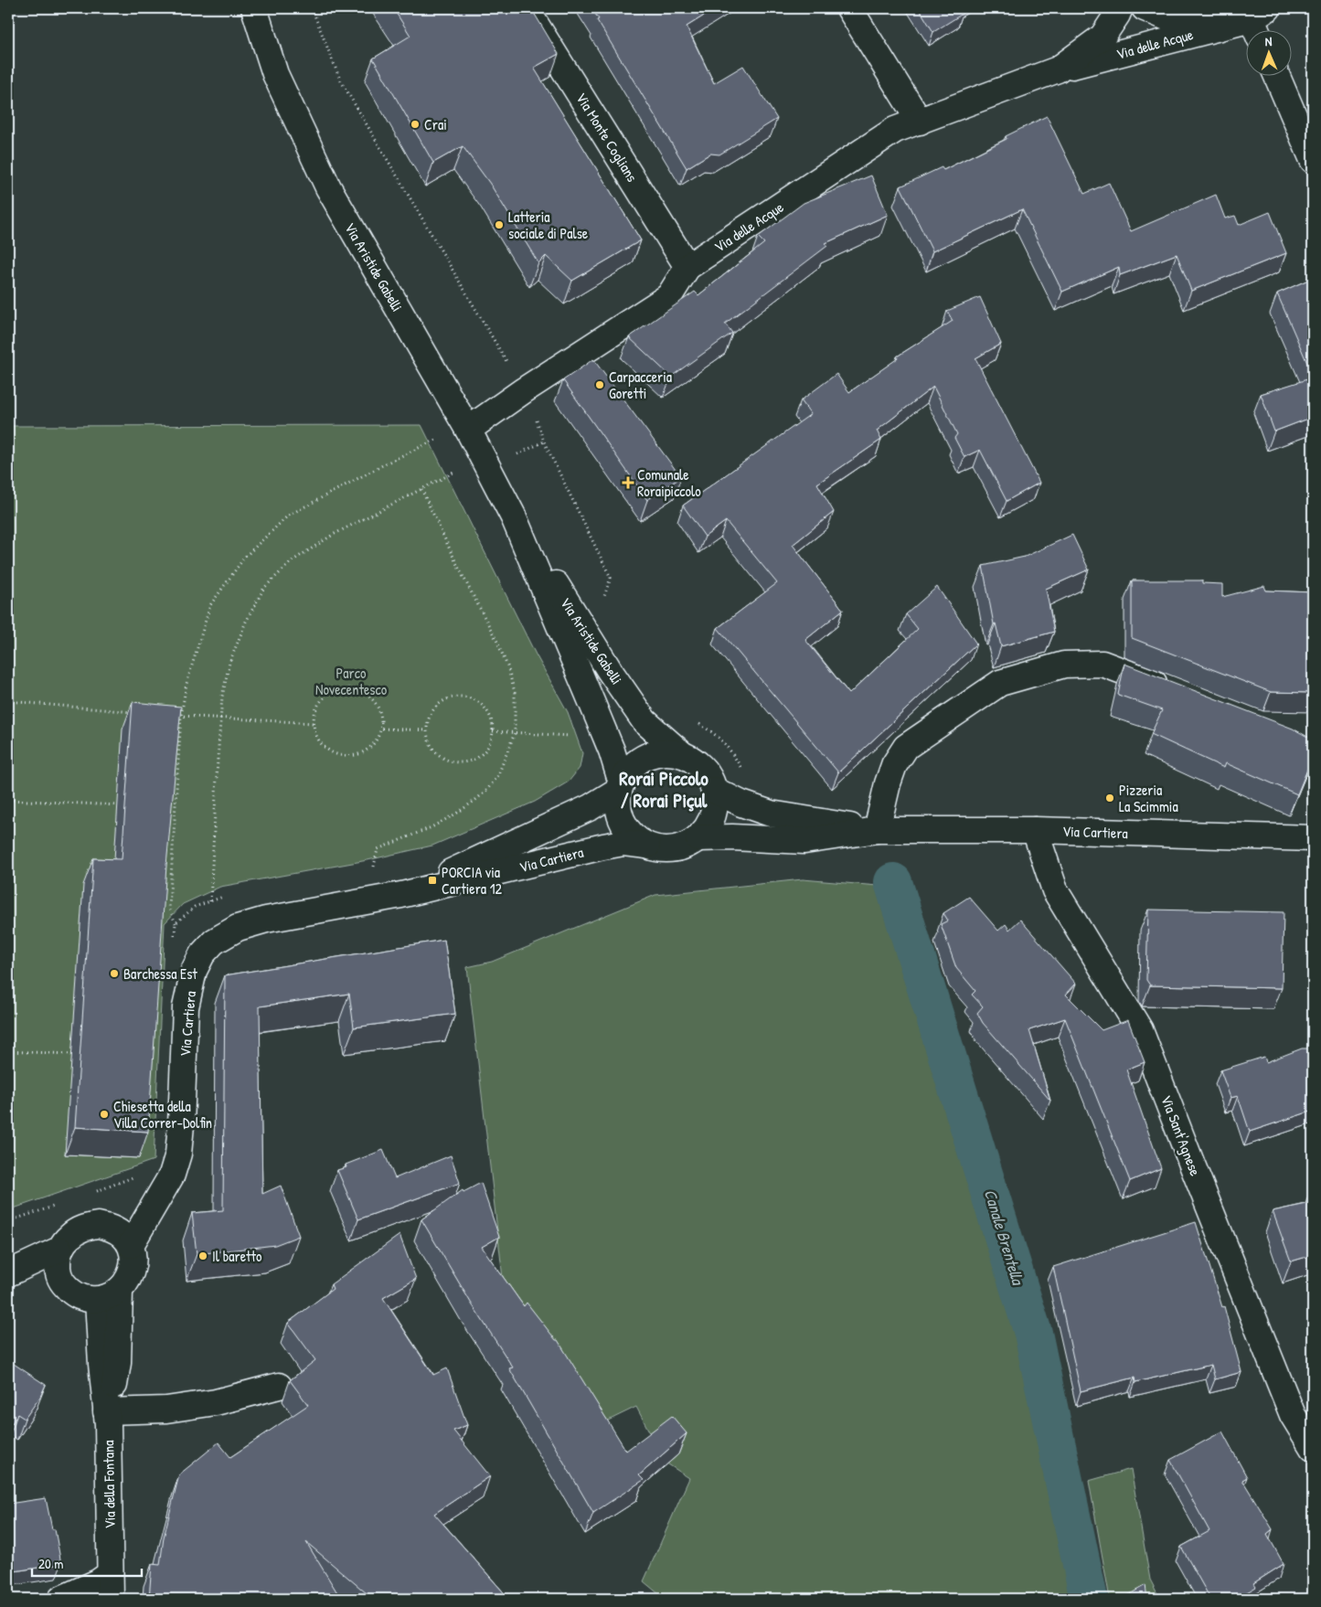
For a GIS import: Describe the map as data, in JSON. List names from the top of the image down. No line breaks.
{"streets":{"main road":["Via delle Acque","Via Monte Coglians","Via Aristide Gabelli","Via Cartiera","Via Sant'Agnese","Via della Fontana"]},"crossings":[["Via delle Acque","Via Monte Coglians"],["Via delle Acque","Via Aristide Gabelli"],["Via Aristide Gabelli","Via Cartiera"],["Via Cartiera","Via Sant'Agnese"],["Via Cartiera","Via della Fontana"]],"districts":["Rorai Piccolo / Rorai Piçul"],"water":["Canale Brentella"],"parks":["Parco Novecentesco"],"places":{"other":["Crai","Latteria sociale di Palse","Carpacceria Goretti","Pizzeria La Scimmia","Barchessa Est","Chiesetta della Villa Correr-Dolfin","Il baretto"],"health":["Comunale Roraipiccolo"],"transit":["PORCIA via Cartiera 12"]},"scale_bar":"20 m","north":"top"}
